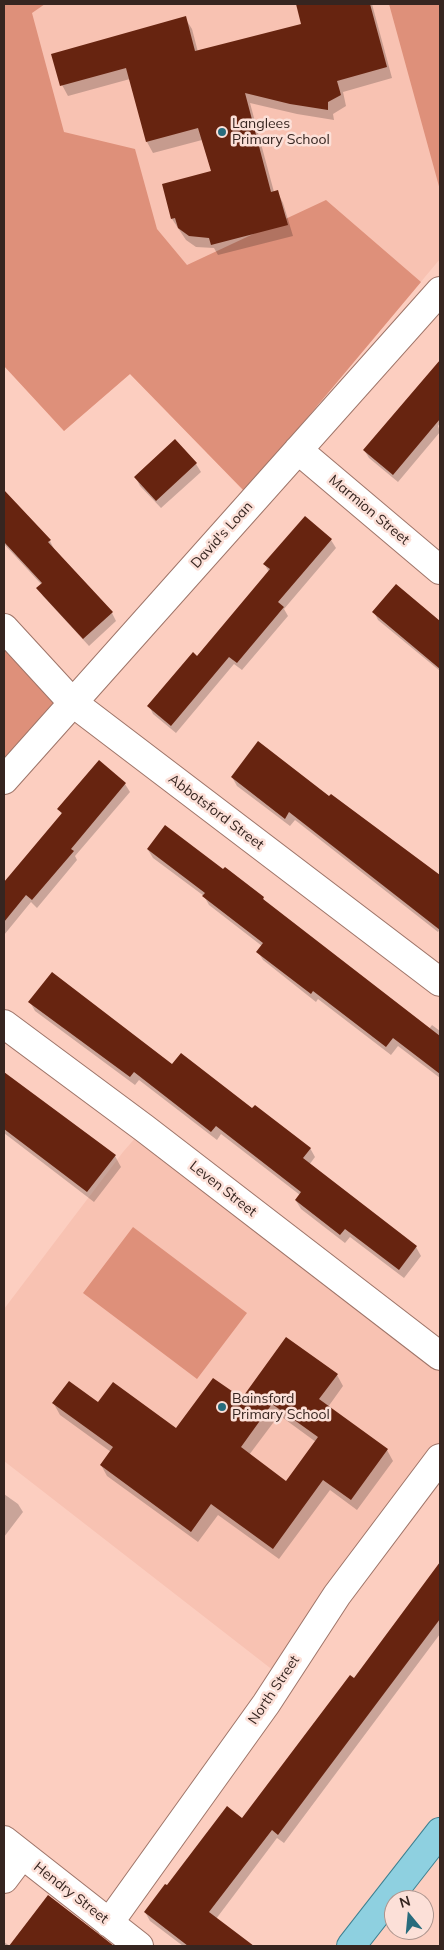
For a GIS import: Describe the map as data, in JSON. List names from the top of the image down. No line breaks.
{"streets":{"street":["Marmion Street","David's Loan","Abbotsford Street","Leven Street","North Street","Hendry Street"]},"crossings":[["Marmion Street","David's Loan"],["David's Loan","Abbotsford Street"],["North Street","Hendry Street"]],"places":["Langlees Primary School","Bainsford Primary School"],"north":"top"}
